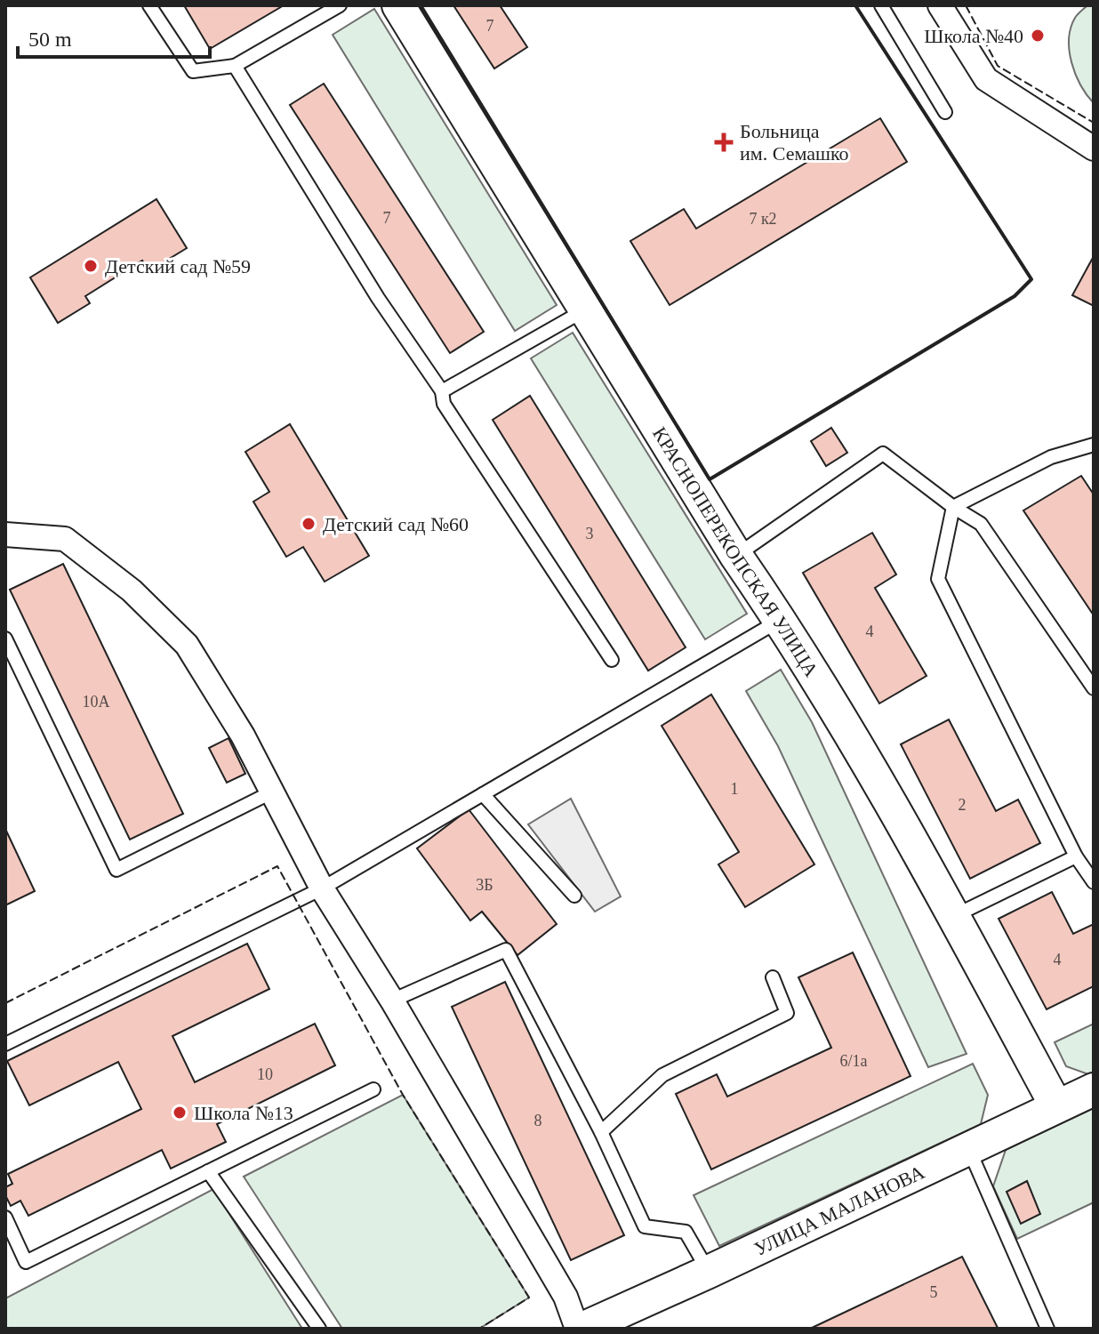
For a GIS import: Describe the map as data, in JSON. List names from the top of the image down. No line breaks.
{"streets":{"street":["КРАСНОПЕРЕКОПСКАЯ УЛИЦА","УЛИЦА МАЛАНОВА"]},"crossings":[["КРАСНОПЕРЕКОПСКАЯ УЛИЦА","УЛИЦА МАЛАНОВА"]],"places":{"other":["Школа №40","Детский сад №59","Детский сад №60","Школа №13"],"health":["Больница им. Семашко"]},"house_numbers":["7","7","7 к2","3","4","10А","1","2","3Б","4","6/1а","10","8","5"],"scale_bar":"50 m"}
